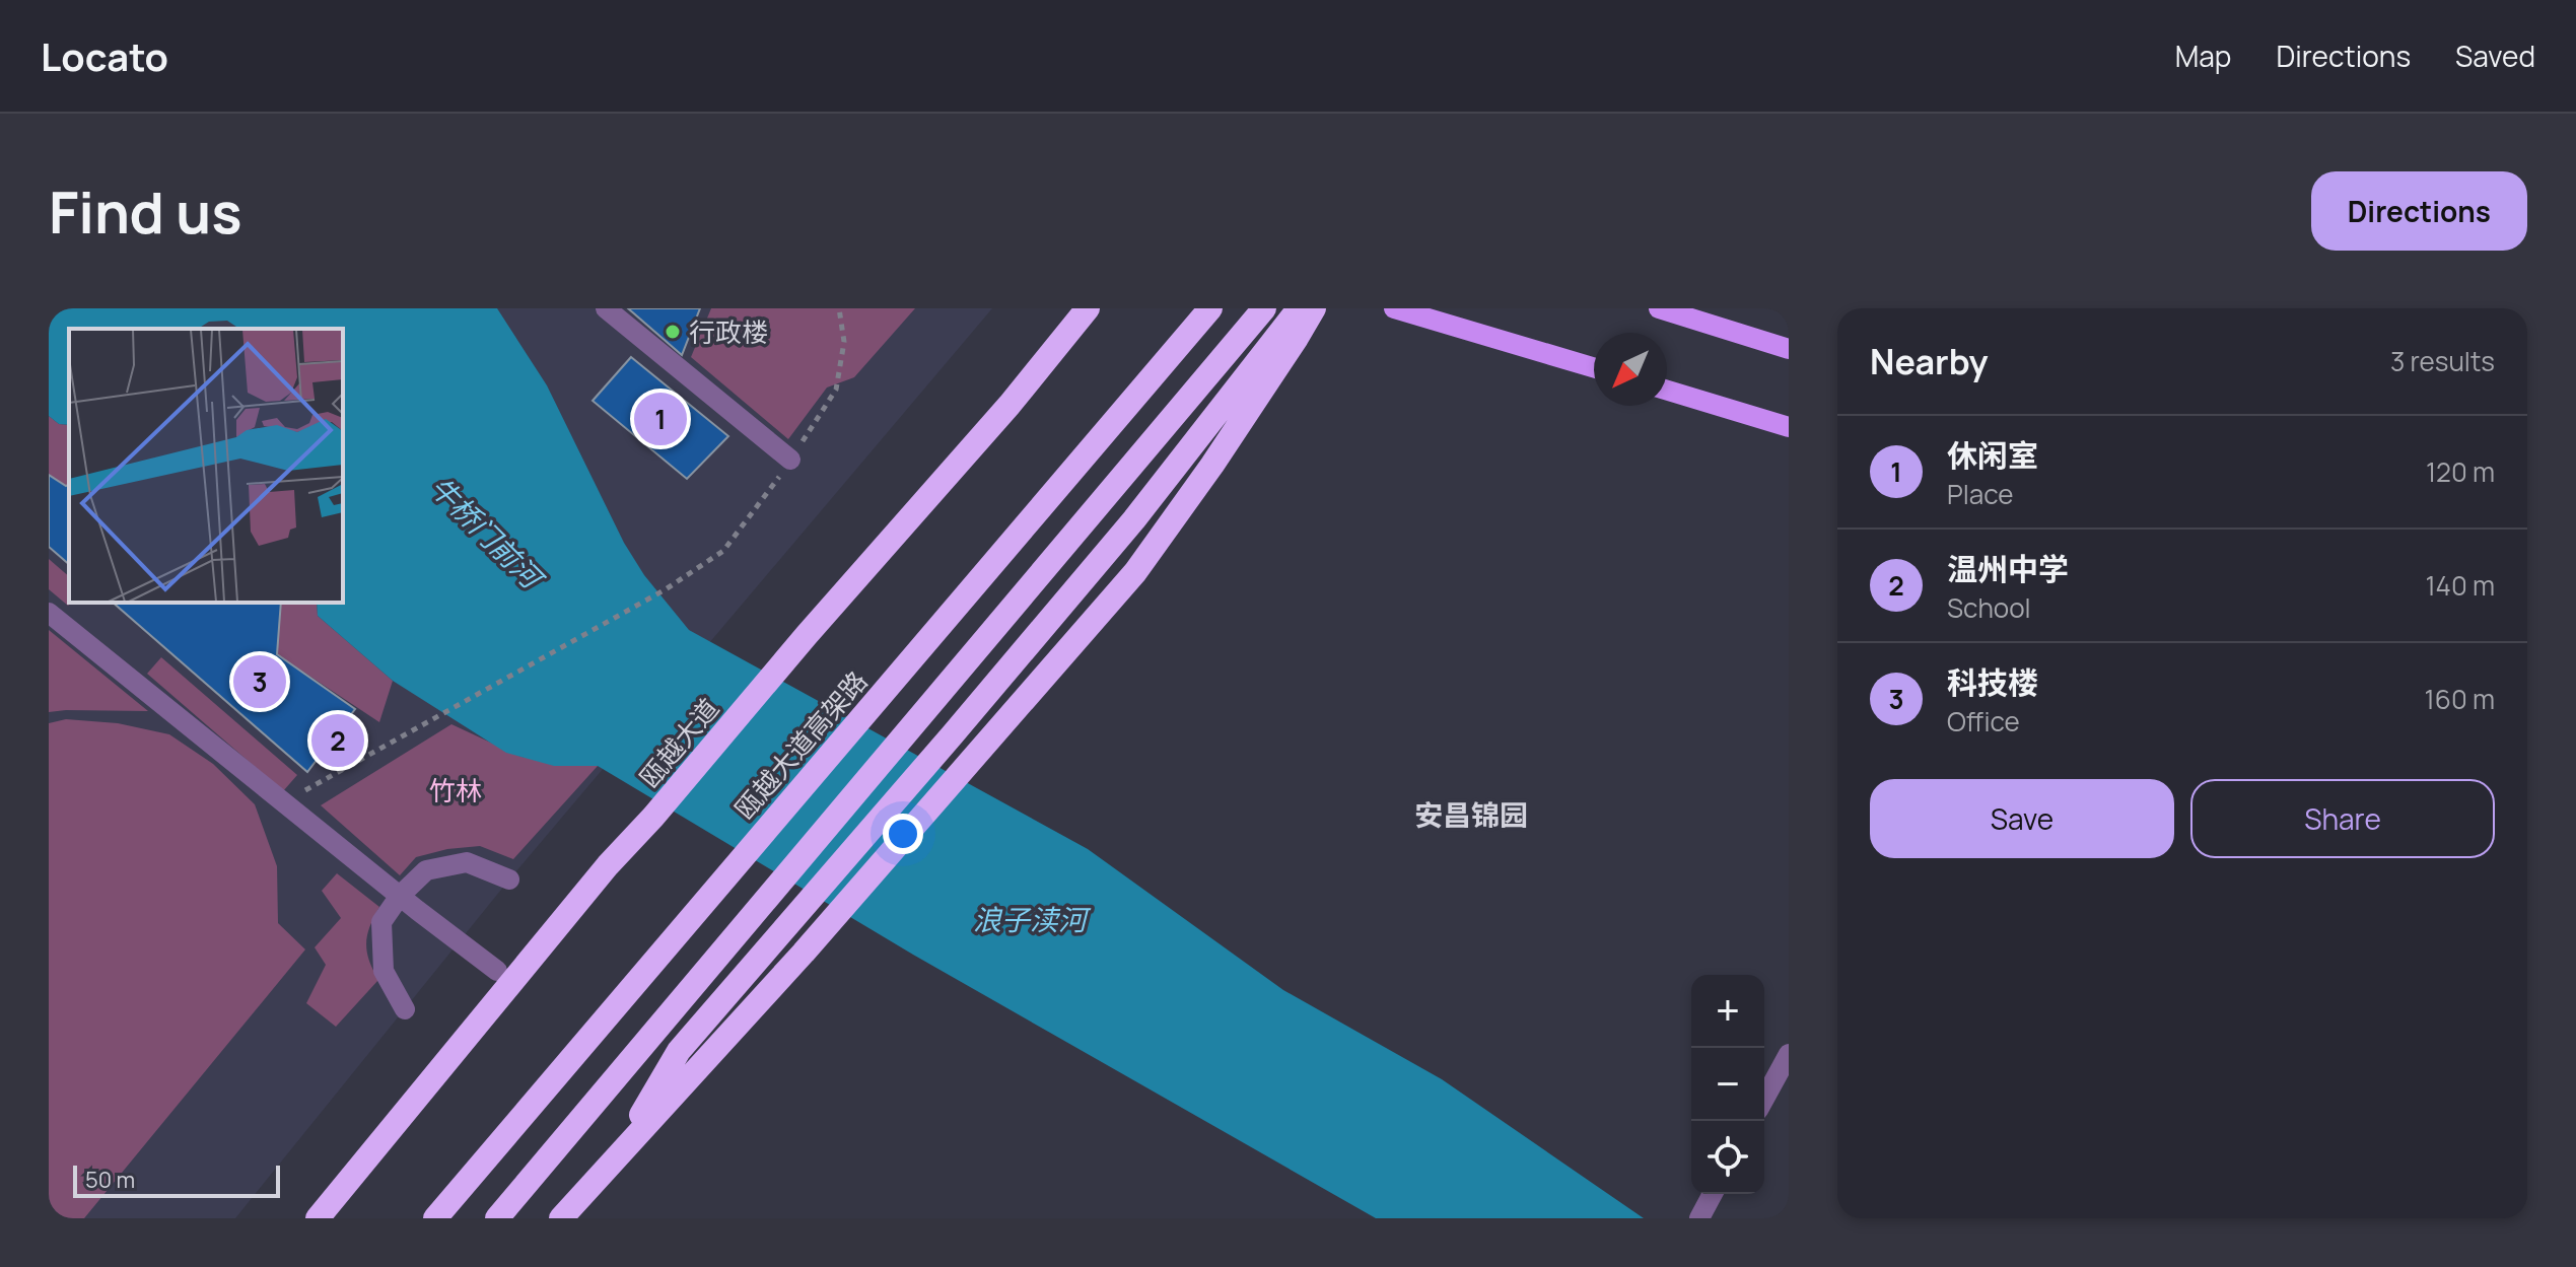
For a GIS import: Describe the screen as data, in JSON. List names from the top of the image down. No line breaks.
{"streets":{"highway":["瓯越大道","瓯越大道高架路"]},"districts":["安昌锦园"],"water":["牛桥门前河","浪子渎河"],"parks":["竹林"],"places":["行政楼"],"scale_bar":"50 m","north":"bottom left","page":{"header":"Locato","nav":["Map","Directions","Saved"],"buttons":["Directions",["Save","Share"]],"title":"Find us","heading":["Nearby","3 results"],"pins":["1","3","2"],"list":[{"mark":"1","name":"休闲室","note":"Place","value":"120 m"},{"mark":"2","name":"温州中学","note":"School","value":"140 m"},{"mark":"3","name":"科技楼","note":"Office","value":"160 m"}],"map_buttons":["+","−"],"scale":"50 m"}}
